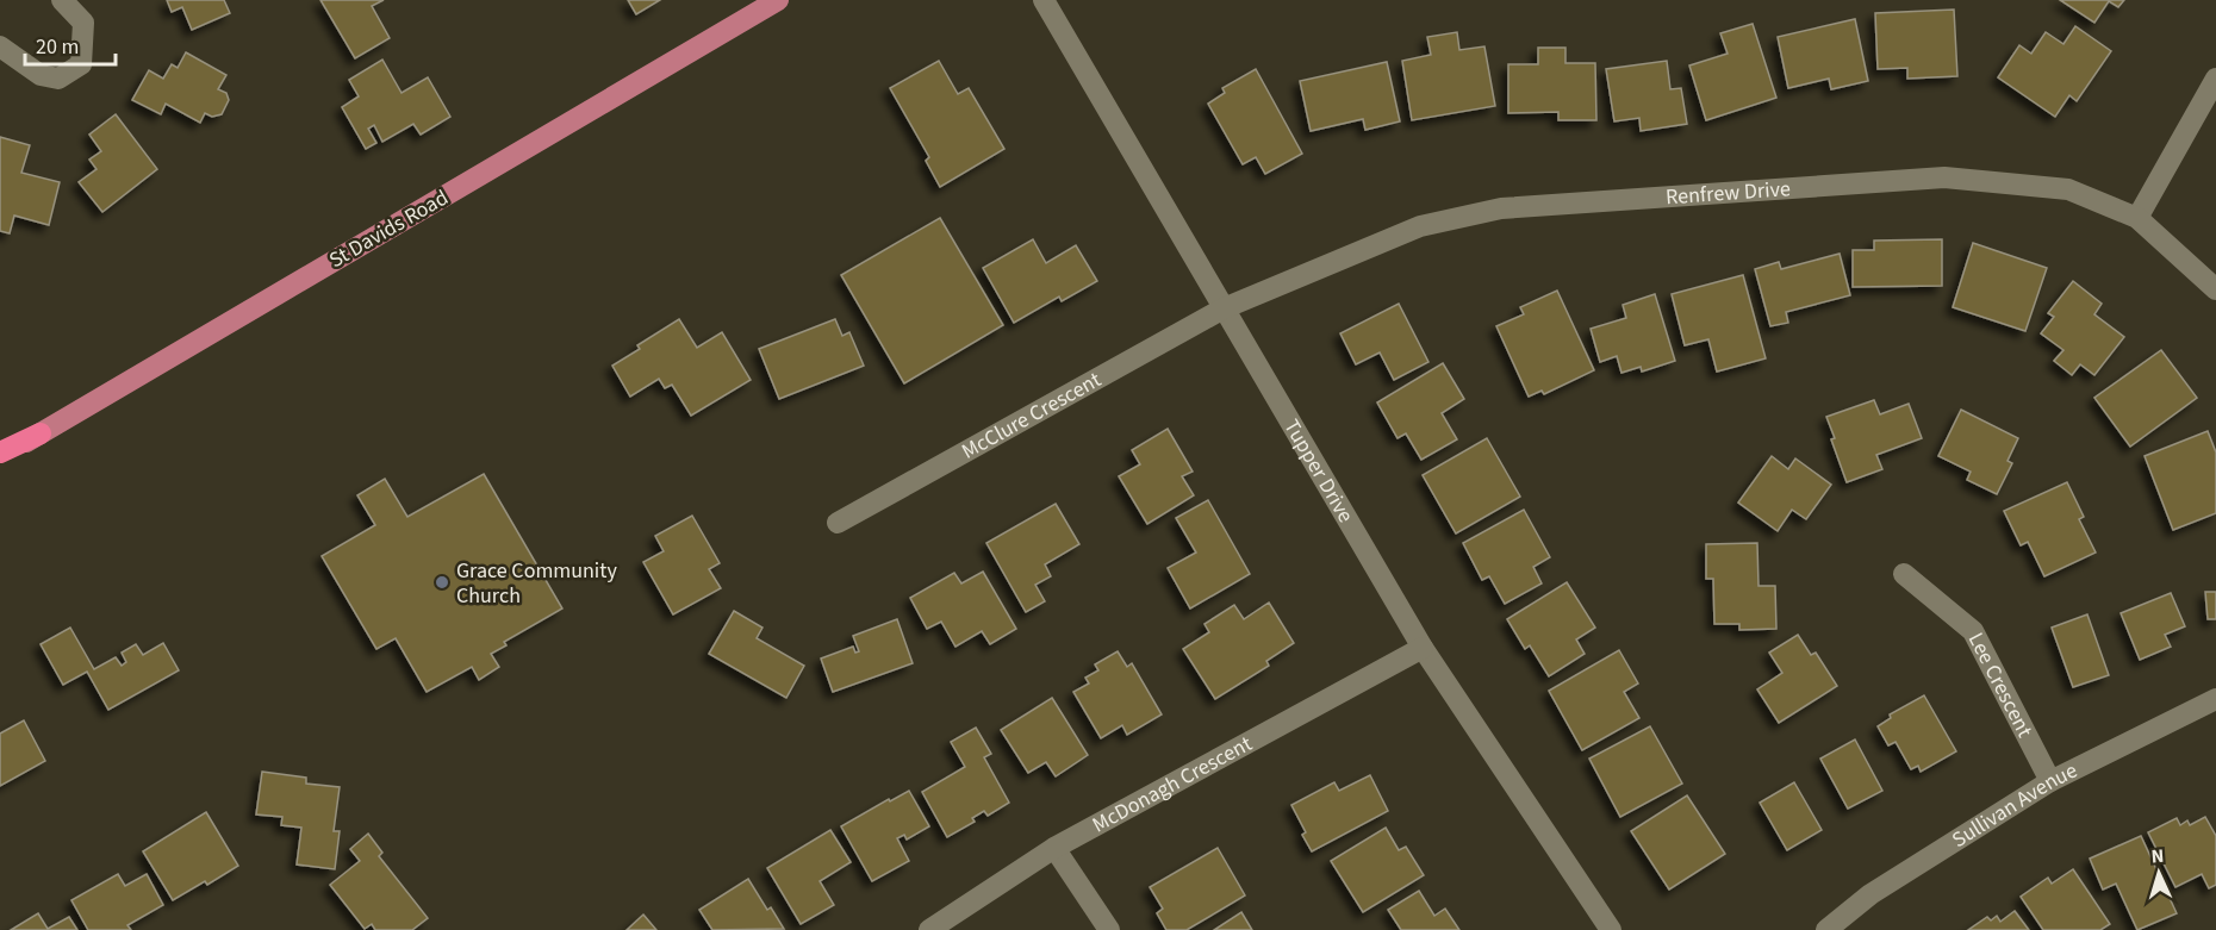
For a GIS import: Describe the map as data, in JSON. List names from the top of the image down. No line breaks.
{"streets":{"main road":["St Davids Road"],"street":["Renfrew Drive","McClure Crescent","Tupper Drive","Lee Crescent","McDonagh Crescent","Sullivan Avenue"]},"crossings":[["Renfrew Drive","McClure Crescent"],["Renfrew Drive","Tupper Drive"],["McClure Crescent","Tupper Drive"],["Tupper Drive","McDonagh Crescent"],["Lee Crescent","Sullivan Avenue"]],"places":["Grace Community Church"],"scale_bar":"20 m","north":"top"}
